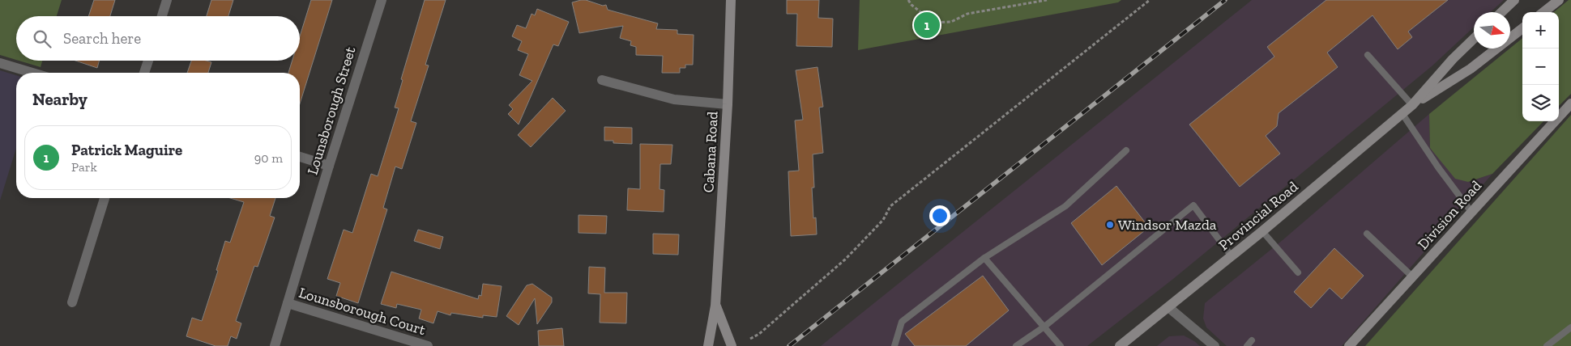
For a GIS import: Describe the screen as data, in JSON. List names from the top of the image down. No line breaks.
{"streets":{"main road":["Cabana Road","Division Road","Provincial Road"],"street":["Lounsborough Street","Lounsborough Court"]},"crossings":[["Lounsborough Street","Lounsborough Court"]],"places":["Windsor Mazda"],"north":"right","page":{"pins":"1","map_buttons":["+","−"],"search":"Search here","heading":"Nearby","list":[{"mark":"1","name":"Patrick Maguire","note":"Park","value":"90 m"}]}}
